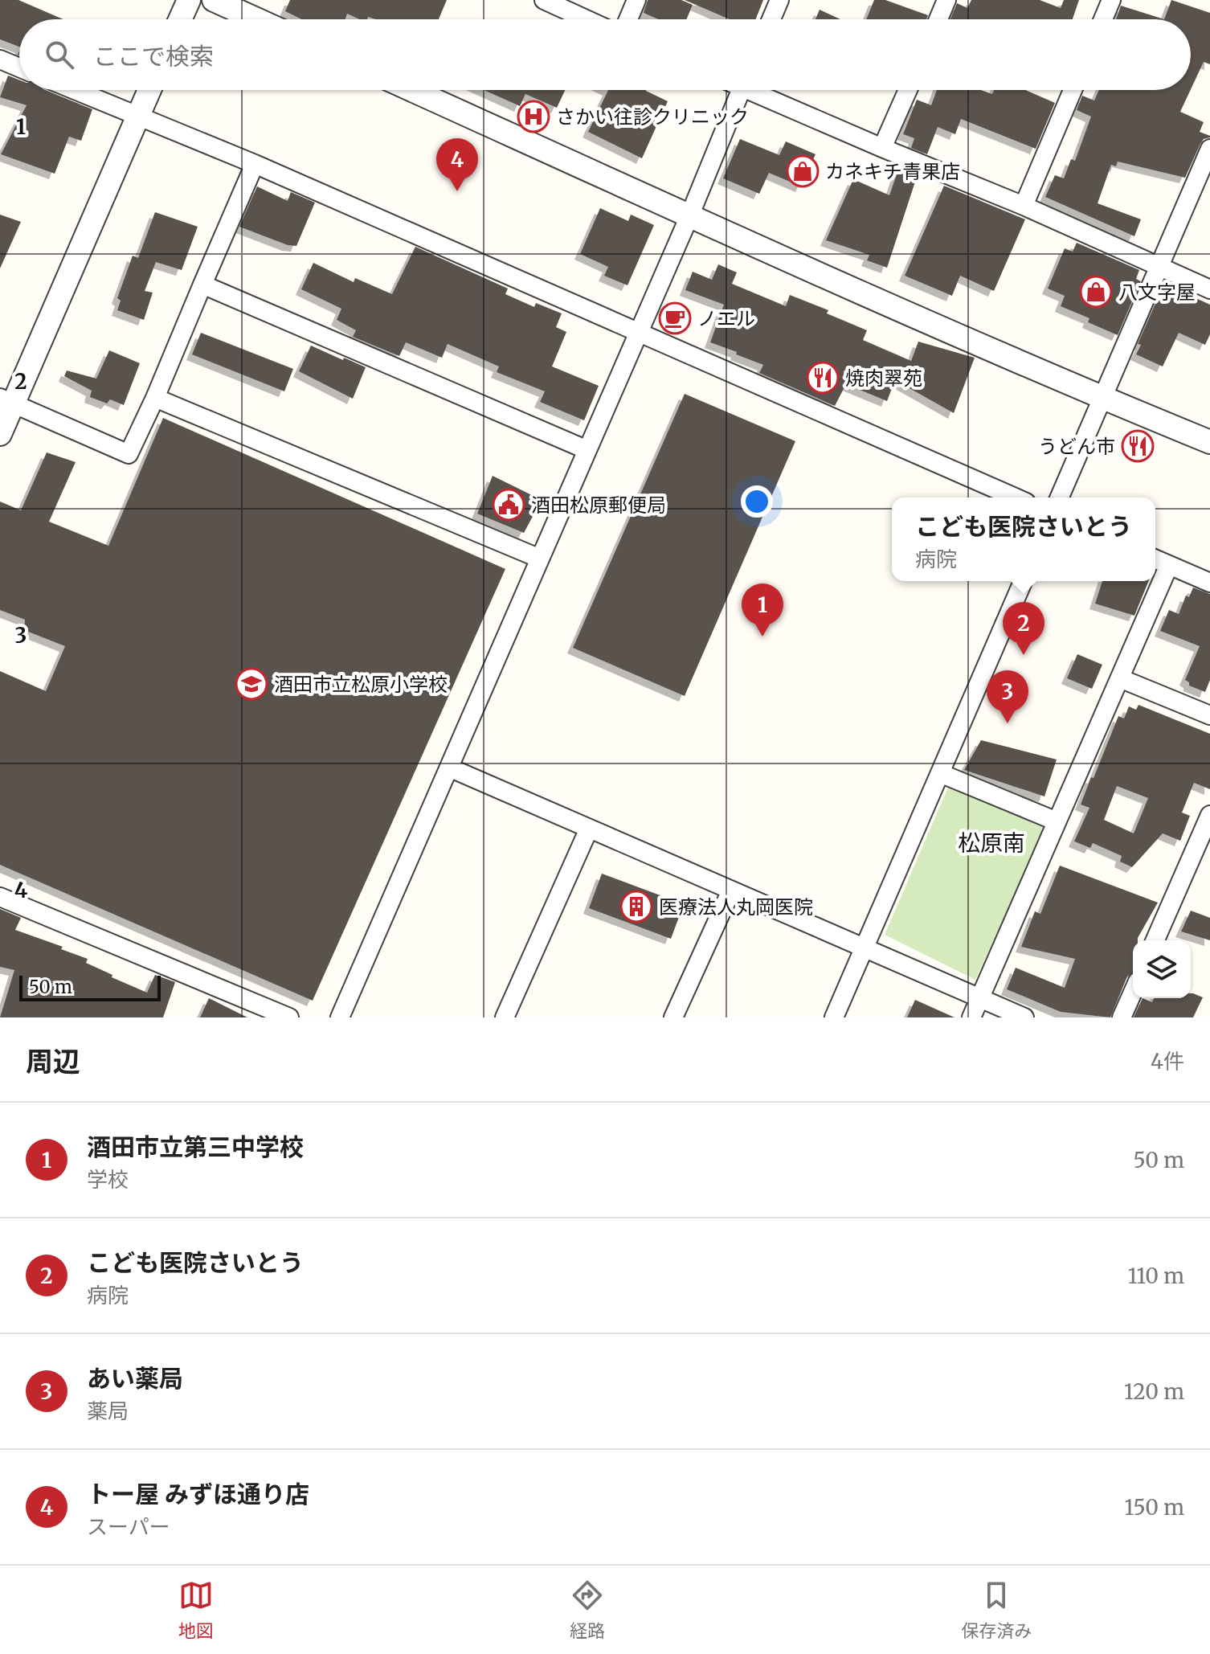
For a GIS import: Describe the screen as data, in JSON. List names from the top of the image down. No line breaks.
{"districts":["松原南"],"places":{"hospital":["さかい往診クリニック"],"shop":["カネキチ青果店","八文字屋"],"cafe":["ノエル"],"restaurant":["焼肉翠苑","うどん市"],"public building":["酒田松原郵便局"],"school or university":["酒田市立松原小学校"],"building":["医療法人丸岡医院"]},"scale_bar":"50 m","page":{"search":"ここで検索","pins":["4","1","2","3"],"popup":["こども医院さいとう","病院"],"scale":"50 m","heading":["周辺","4件"],"list":[{"mark":"1","name":"酒田市立第三中学校","note":"学校","value":"50 m"},{"mark":"2","name":"こども医院さいとう","note":"病院","value":"110 m"},{"mark":"3","name":"あい薬局","note":"薬局","value":"120 m"},{"mark":"4","name":"トー屋 みずほ通り店","note":"スーパー","value":"150 m"}],"nav":["地図","経路","保存済み"]},"grid":{"rows":["1","2","3","4"]}}
